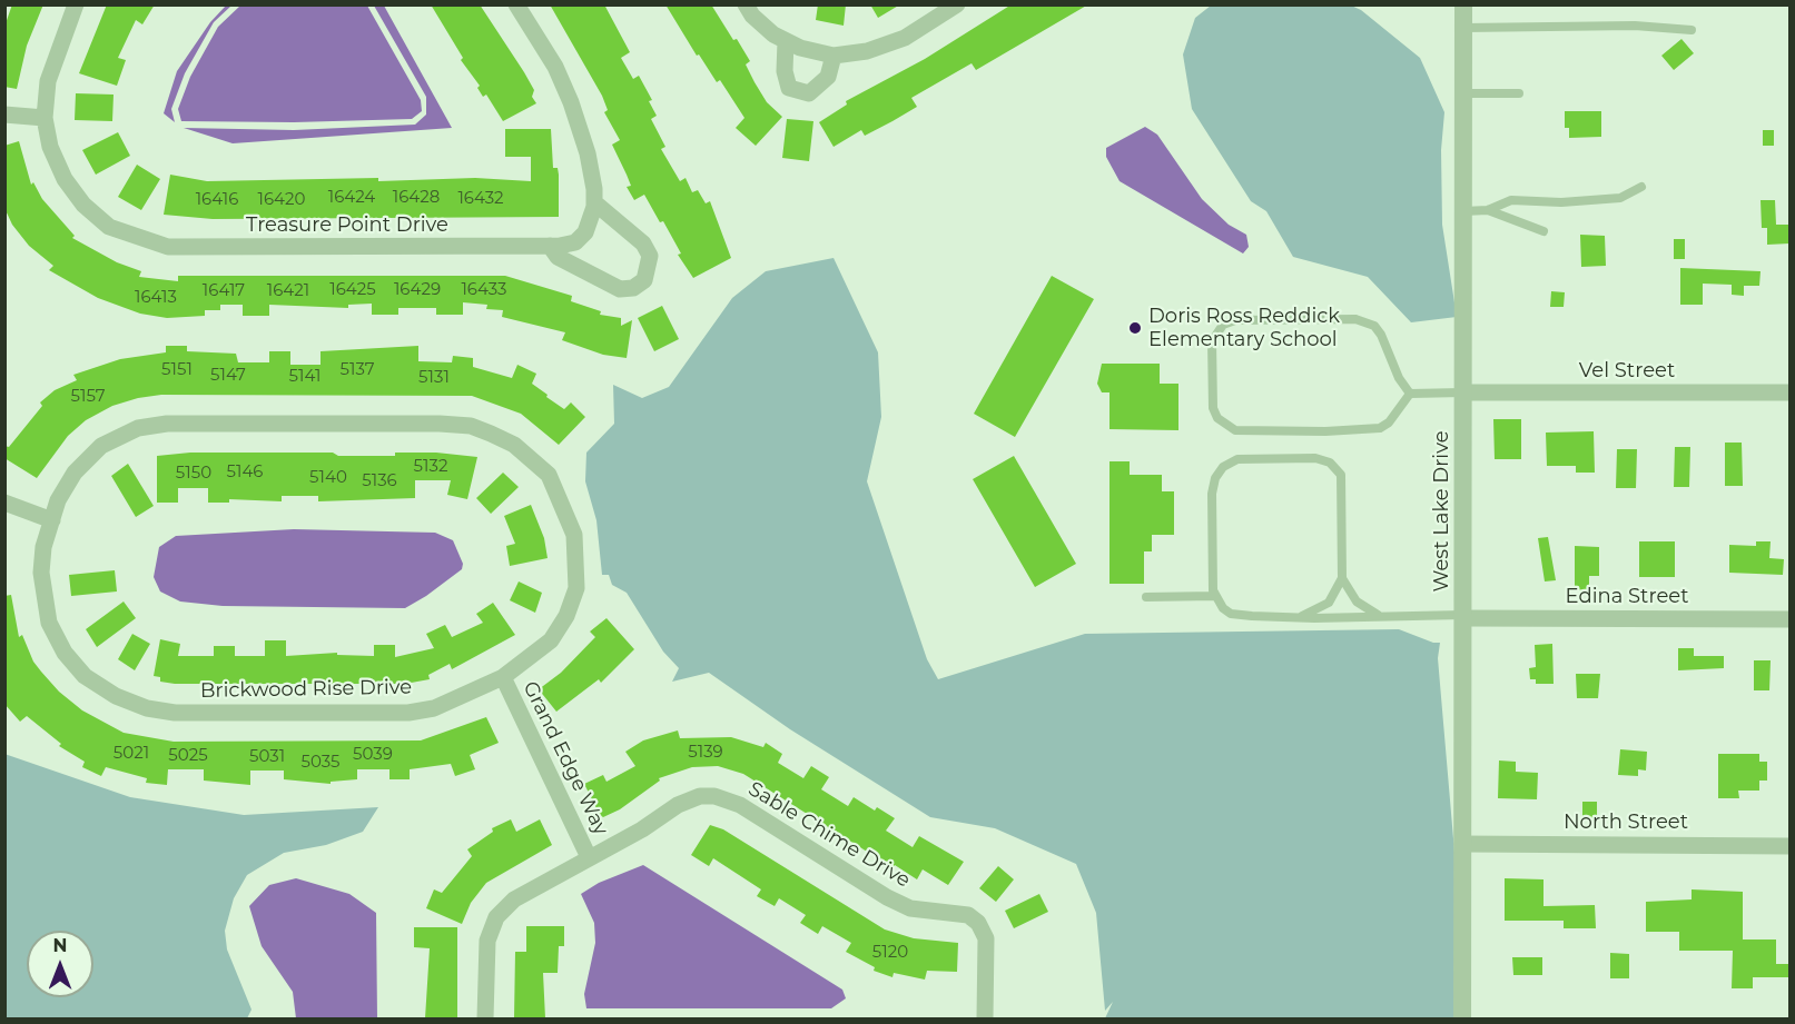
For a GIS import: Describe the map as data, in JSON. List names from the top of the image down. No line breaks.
{"streets":{"street":["Treasure Point Drive","Vel Street","West Lake Drive","Edina Street","Brickwood Rise Drive","Grand Edge Way","North Street","Sable Chime Drive"]},"crossings":[["Vel Street","West Lake Drive"],["West Lake Drive","Edina Street"],["West Lake Drive","North Street"],["Brickwood Rise Drive","Grand Edge Way"],["Grand Edge Way","Sable Chime Drive"]],"places":["Doris Ross Reddick Elementary School"],"house_numbers":["16424","16428","16432","16416","16420","16425","16429","16433","16417","16421","16413","5151","5137","5147","5141","5131","5157","5132","5146","5150","5140","5136","5139","5021","5039","5025","5031","5035","5120"],"north":"top"}
